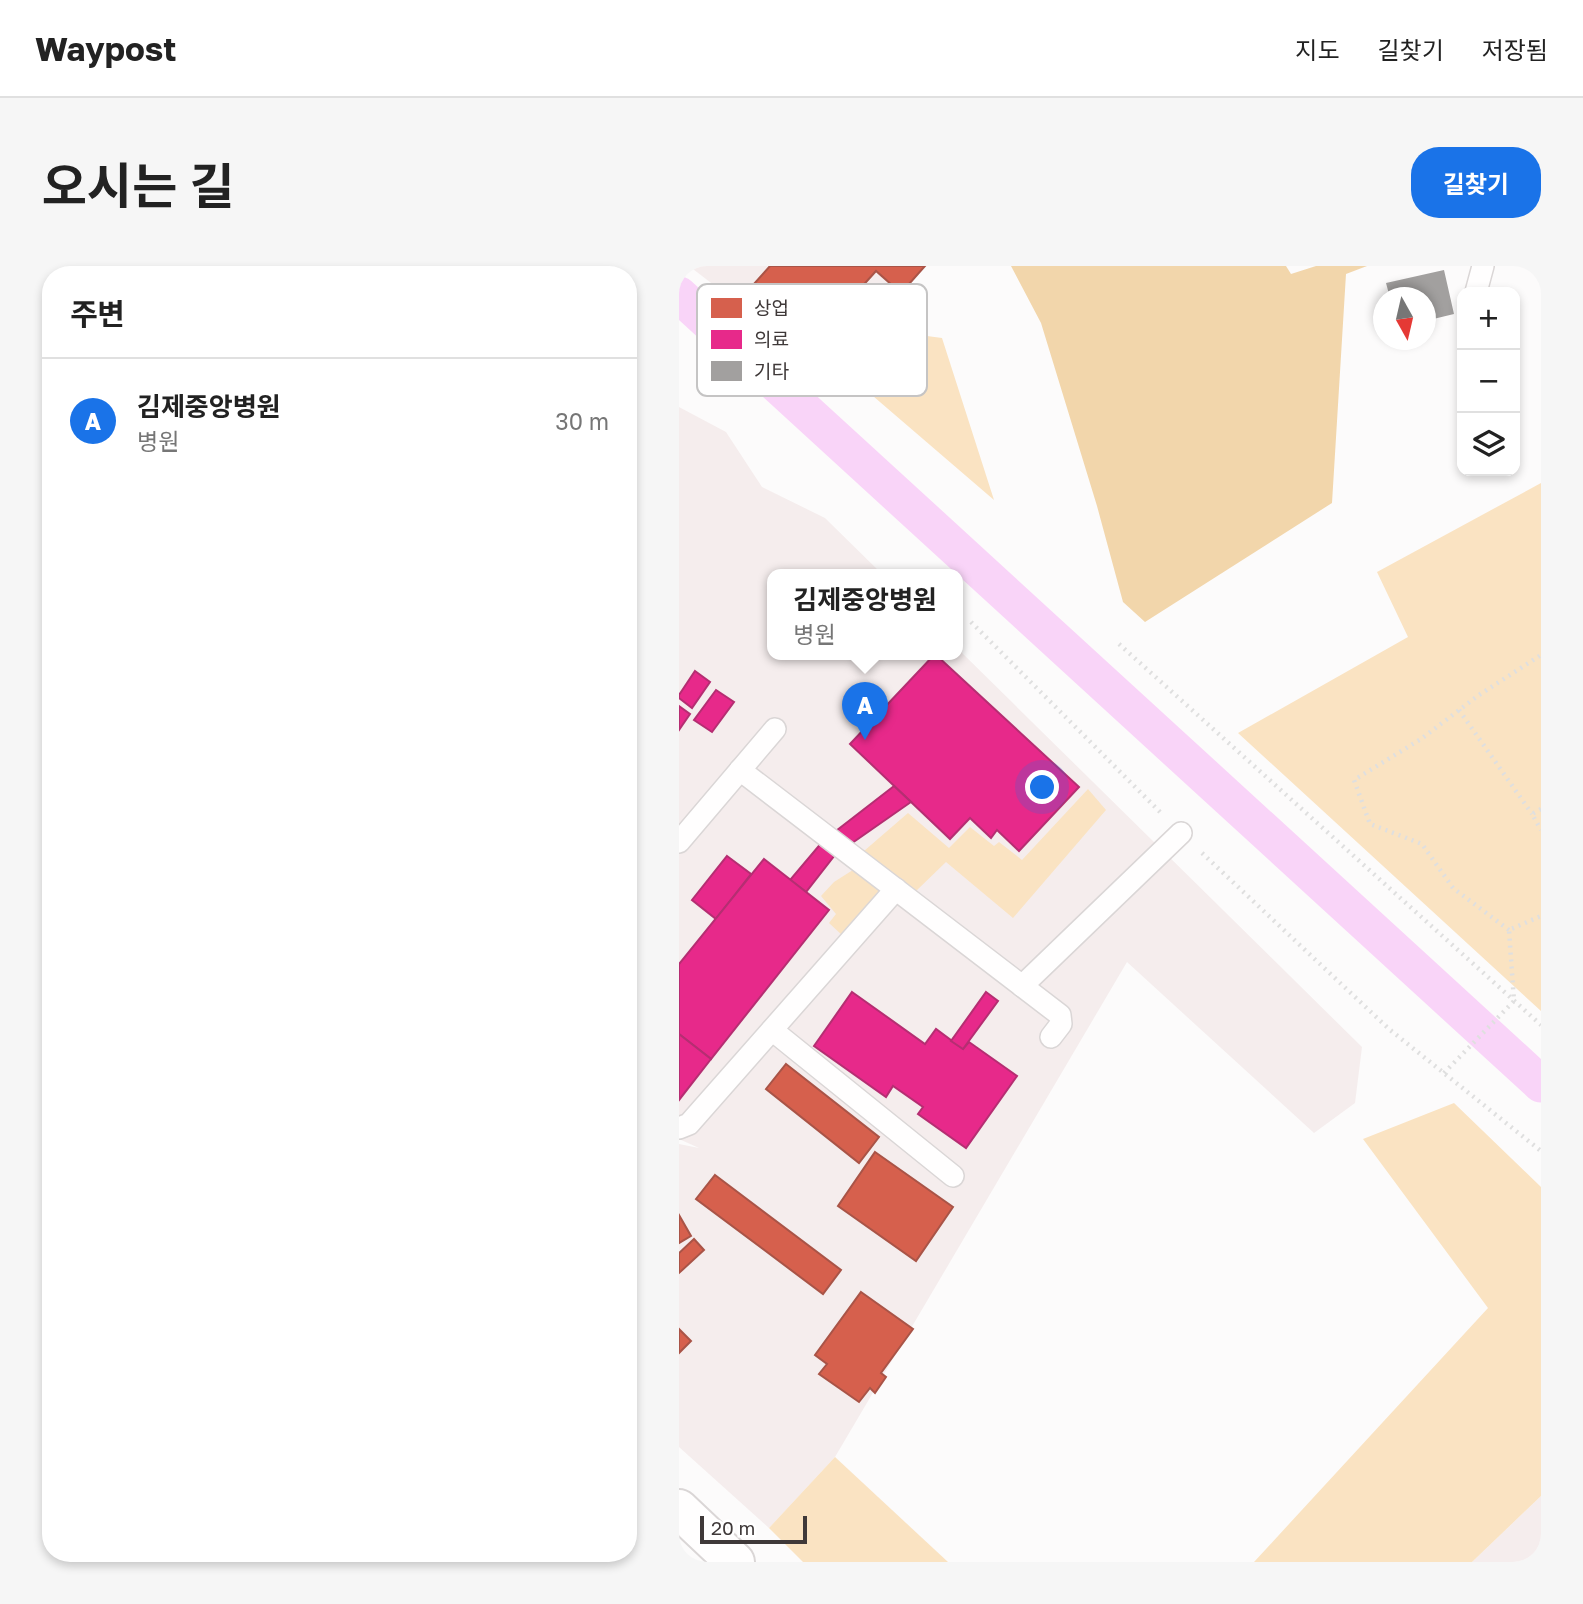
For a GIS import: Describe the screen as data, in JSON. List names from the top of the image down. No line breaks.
{"legend":["상업","의료","기타"],"scale_bar":"20 m","north":"bottom","page":{"header":"Waypost","nav":["지도","길찾기","저장됨"],"title":"오시는 길","buttons":"길찾기","heading":"주변","map_buttons":["+","−"],"list":[{"mark":"A","name":"김제중앙병원","note":"병원","value":"30 m"}],"popup":["김제중앙병원","병원"],"pins":"A","scale":"20 m"}}
